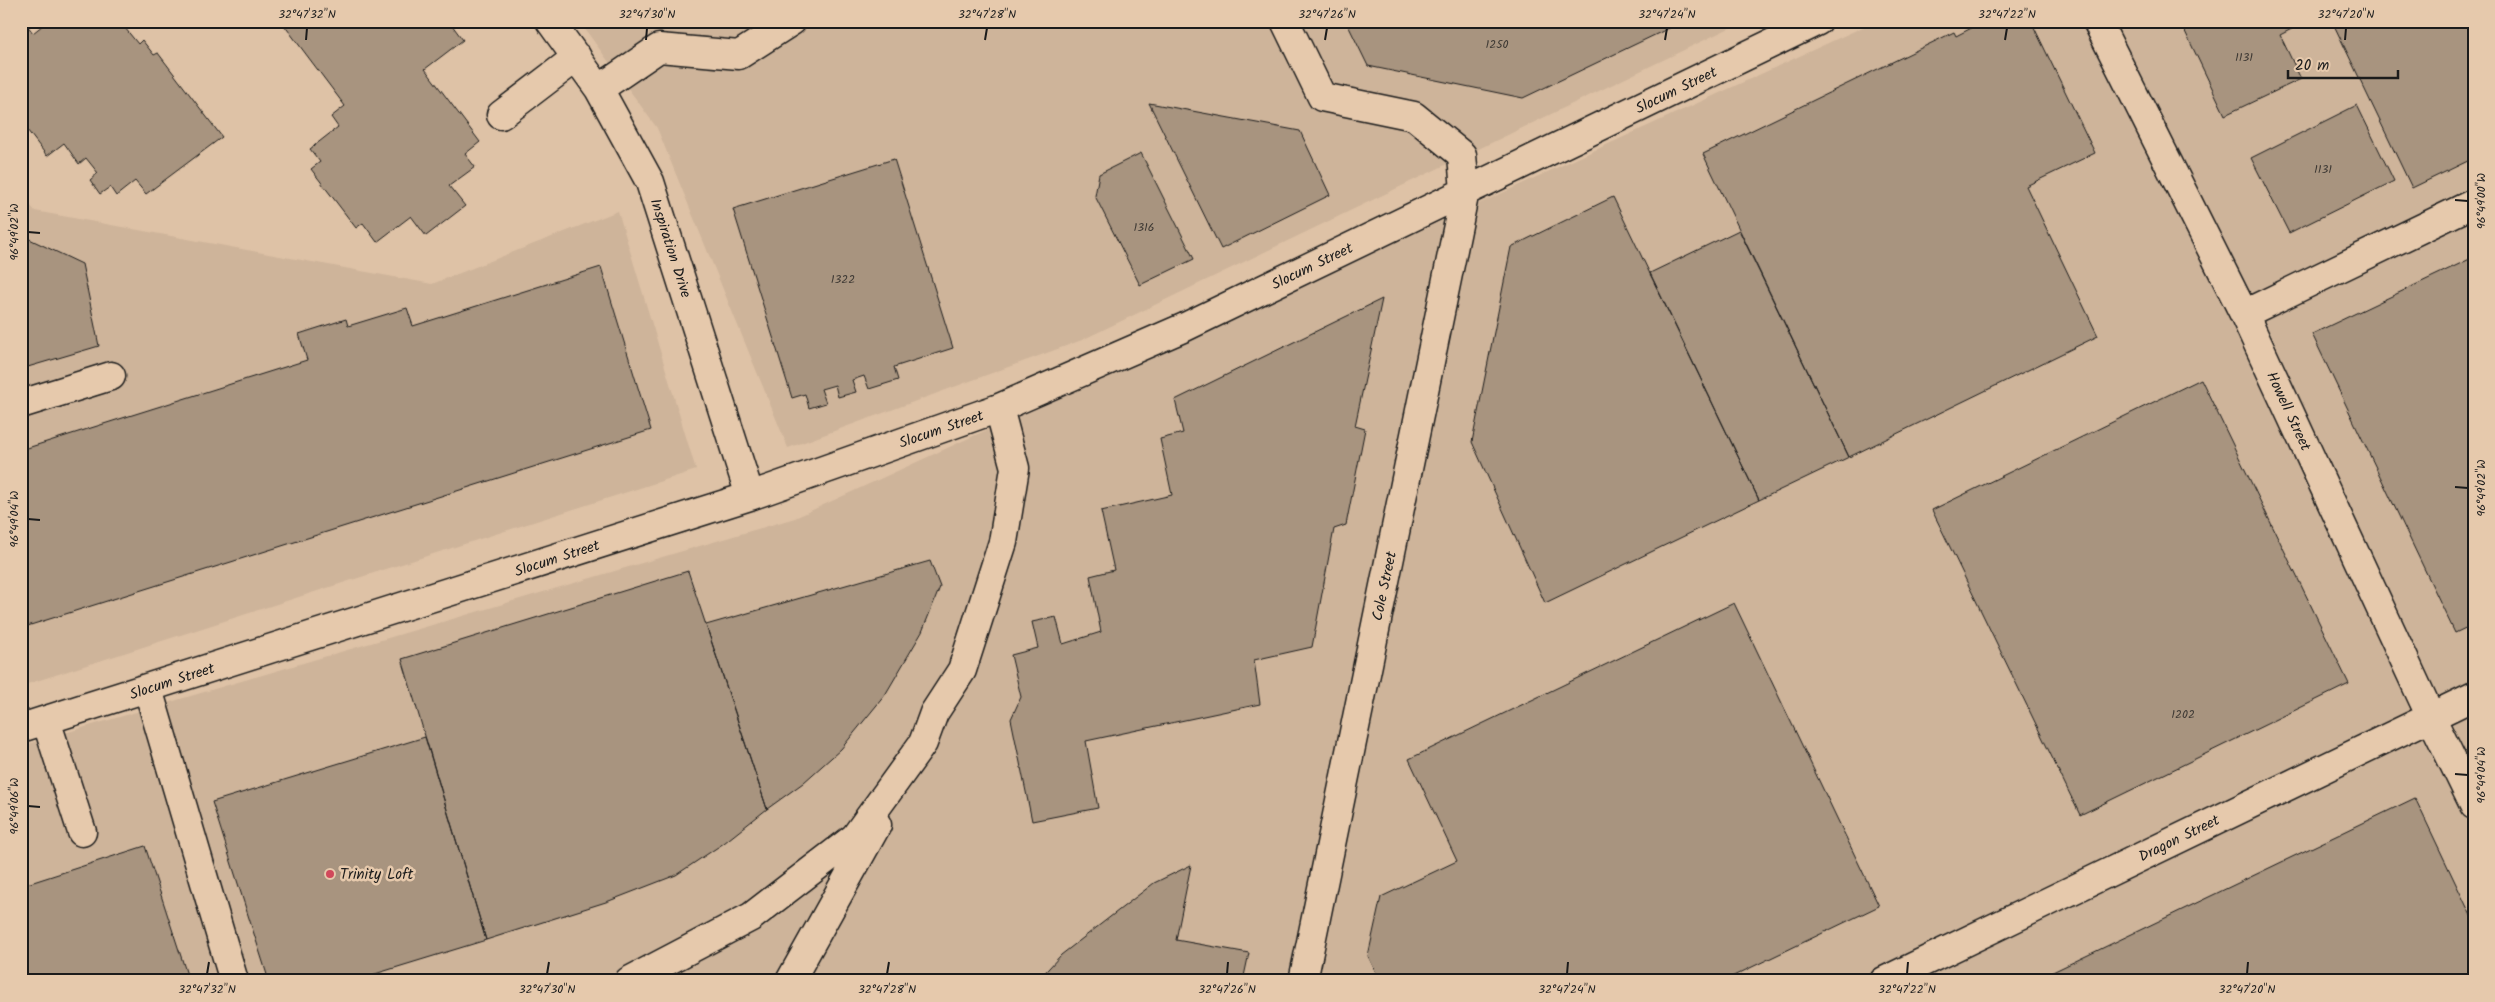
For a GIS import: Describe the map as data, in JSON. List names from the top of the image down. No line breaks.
{"streets":{"street":["Slocum Street","Inspiration Drive","Howell Street","Cole Street","Dragon Street"]},"crossings":[["Slocum Street","Inspiration Drive"],["Slocum Street","Cole Street"],["Howell Street","Dragon Street"]],"places":["Trinity Loft"],"house_numbers":["1250","1131","1131","1316","1322","1202"],"scale_bar":"20 m","coordinates":["32°47'32\"N","32°47'30\"N","32°47'28\"N","32°47'26\"N","32°47'24\"N","32°47'22\"N","32°47'20\"N","96°49'00\"W","96°49'02\"W","96°49'04\"W","96°49'06\"W"]}
